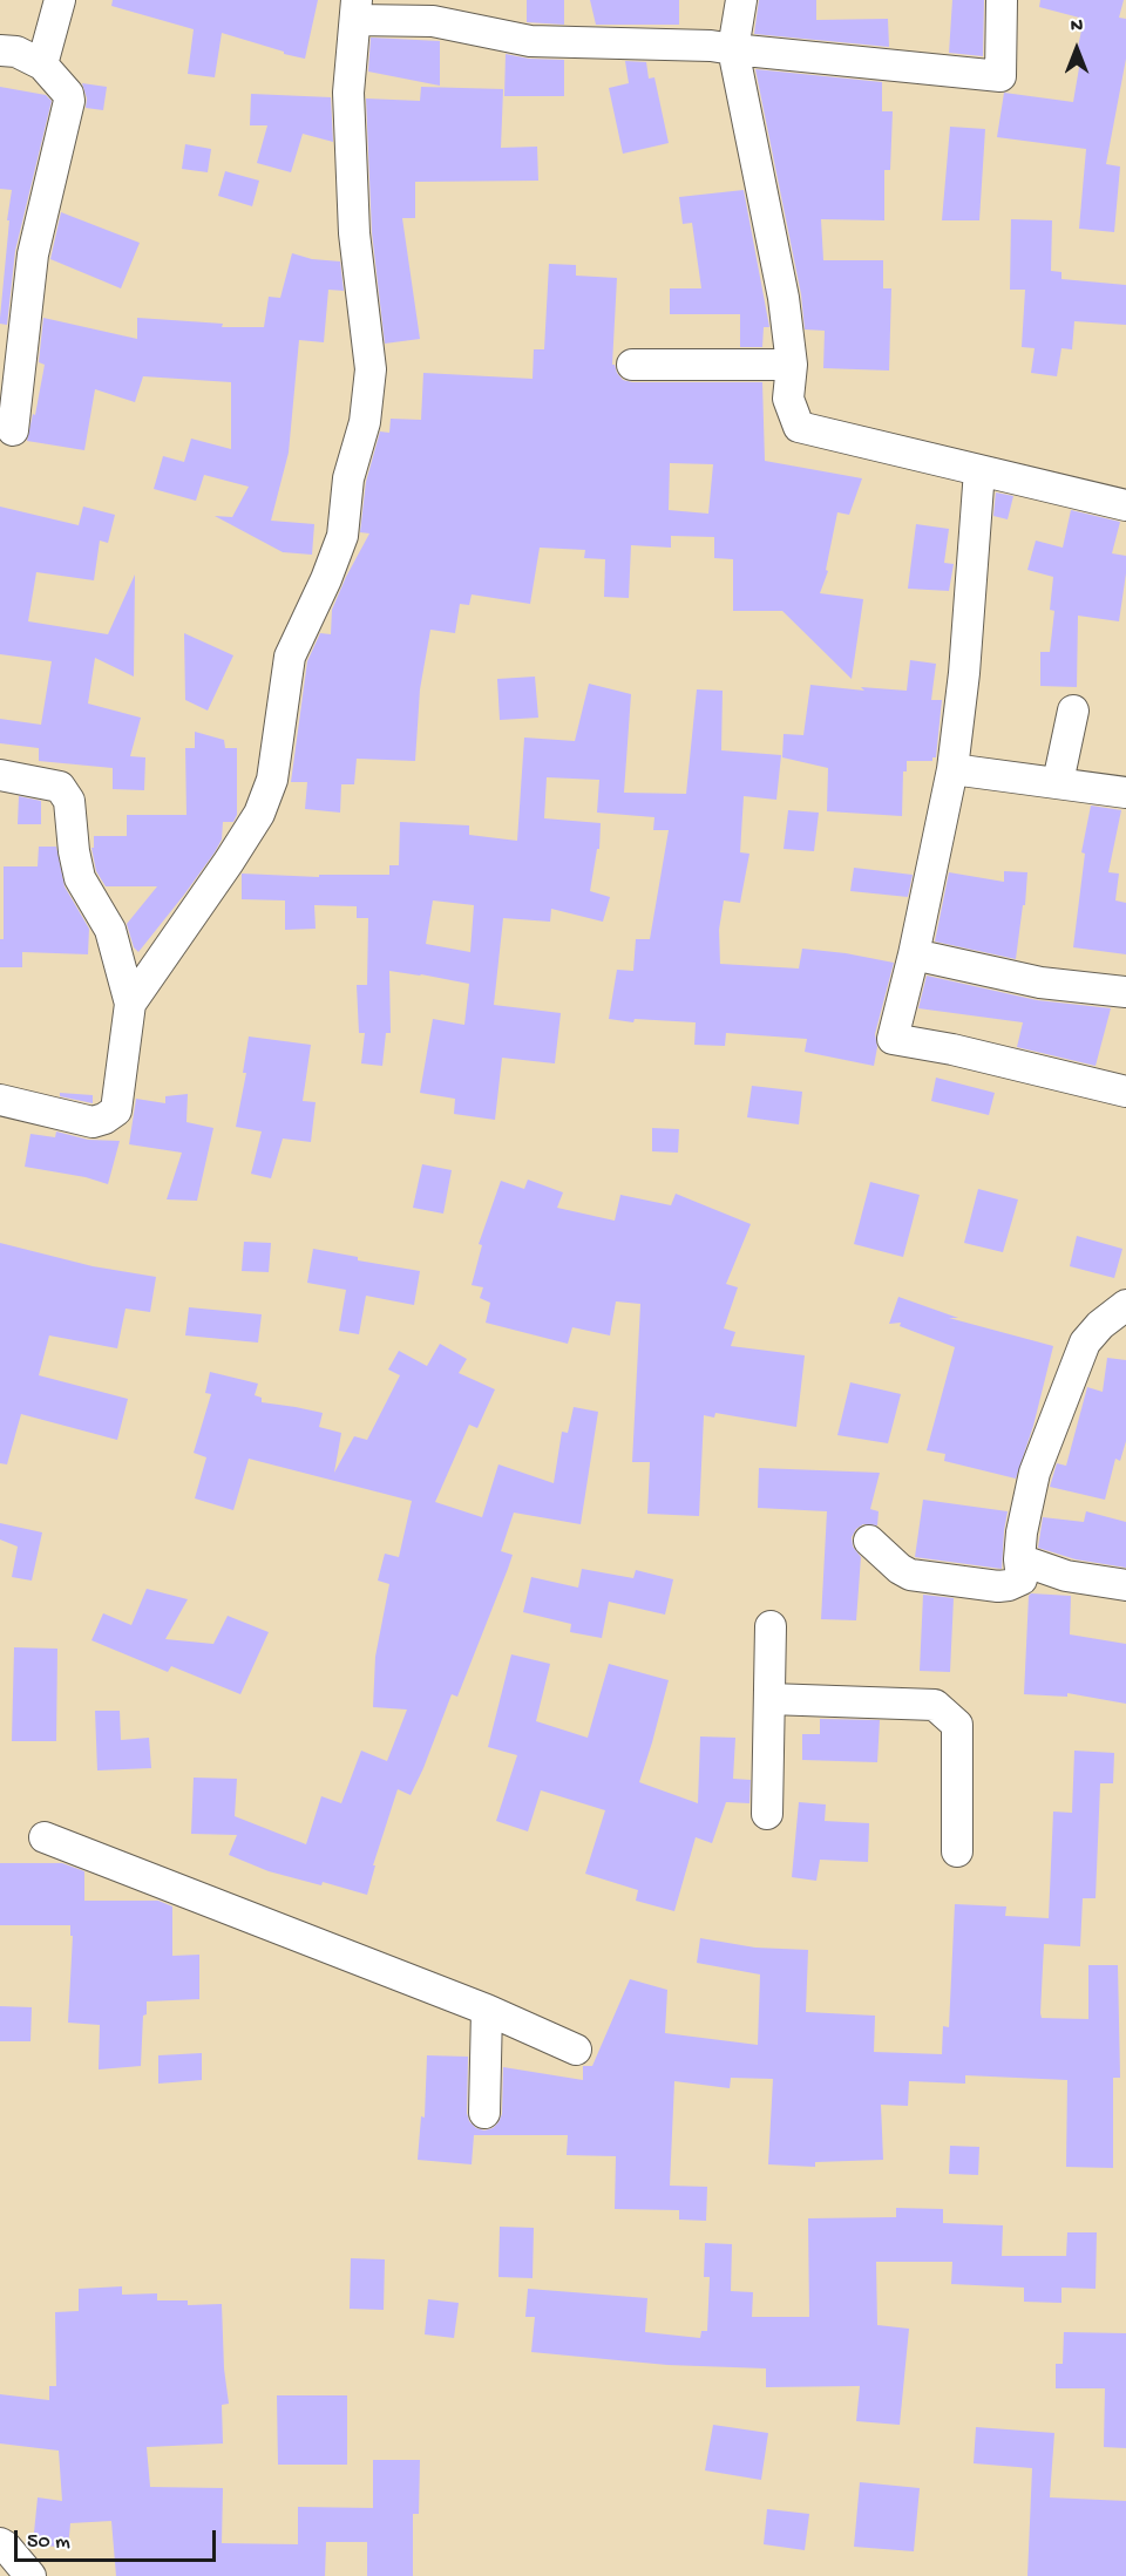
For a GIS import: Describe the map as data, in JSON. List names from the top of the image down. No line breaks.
{"scale_bar":"50 m","north":"top"}
